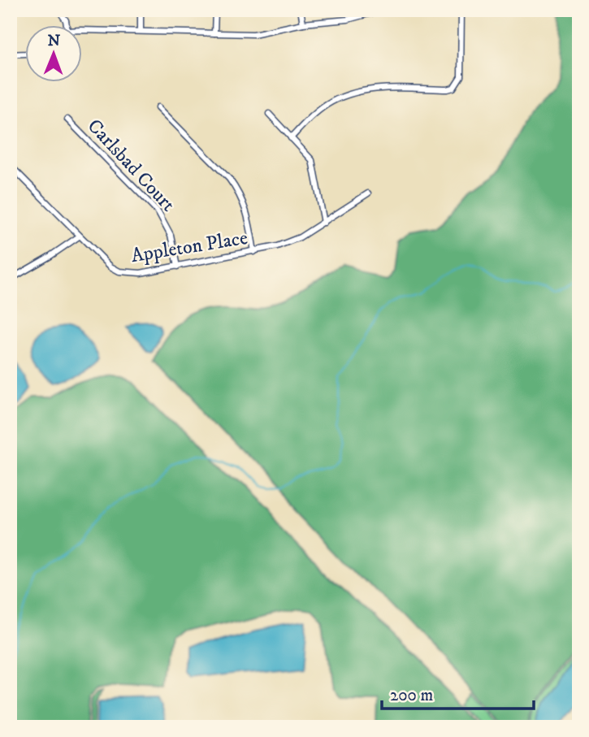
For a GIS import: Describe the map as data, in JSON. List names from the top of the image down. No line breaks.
{"streets":{"street":["Carlsbad Court","Appleton Place"]},"crossings":[["Carlsbad Court","Appleton Place"]],"scale_bar":"200 m","north":"top"}
